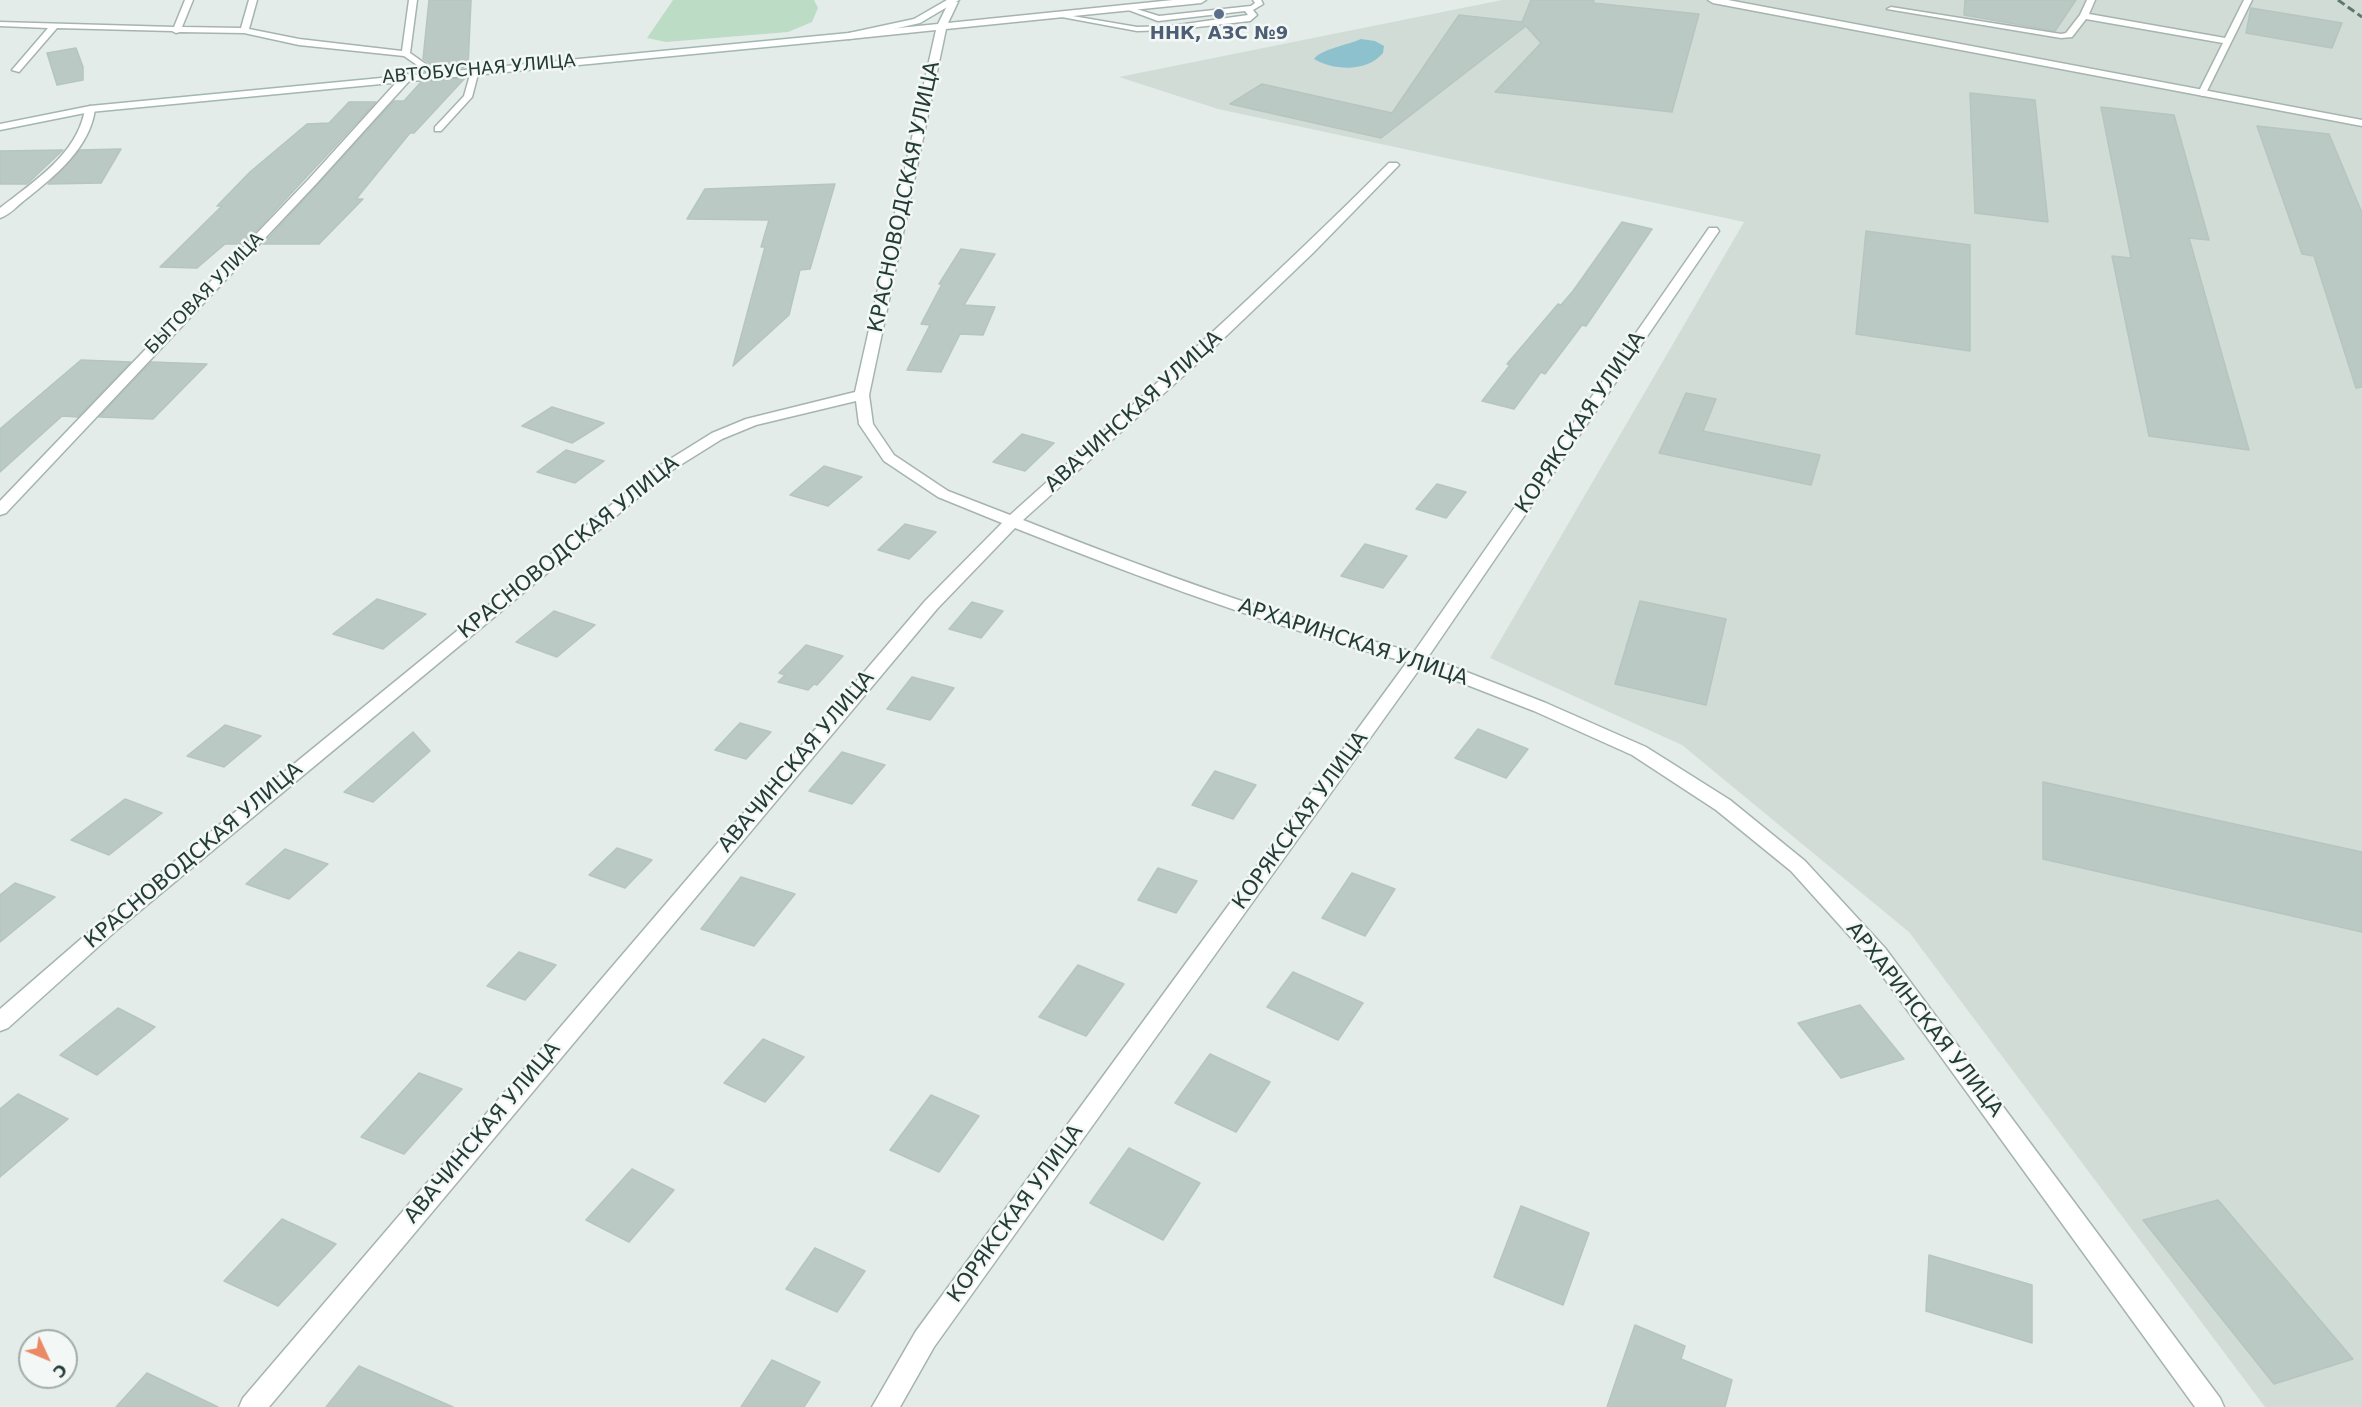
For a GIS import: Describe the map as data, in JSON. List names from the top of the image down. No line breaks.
{"streets":{"street":["АВТОБУСНАЯ УЛИЦА","КРАСНОВОДСКАЯ УЛИЦА","БЫТОВАЯ УЛИЦА","АВАЧИНСКАЯ УЛИЦА","КОРЯКСКАЯ УЛИЦА","АРХАРИНСКАЯ УЛИЦА"]},"crossings":[["АВТОБУСНАЯ УЛИЦА","КРАСНОВОДСКАЯ УЛИЦА"],["АВТОБУСНАЯ УЛИЦА","БЫТОВАЯ УЛИЦА"],["КРАСНОВОДСКАЯ УЛИЦА","АРХАРИНСКАЯ УЛИЦА"],["АВАЧИНСКАЯ УЛИЦА","АРХАРИНСКАЯ УЛИЦА"],["КОРЯКСКАЯ УЛИЦА","АРХАРИНСКАЯ УЛИЦА"]],"places":["ННК, АЗС №9"],"north":"bottom right"}
